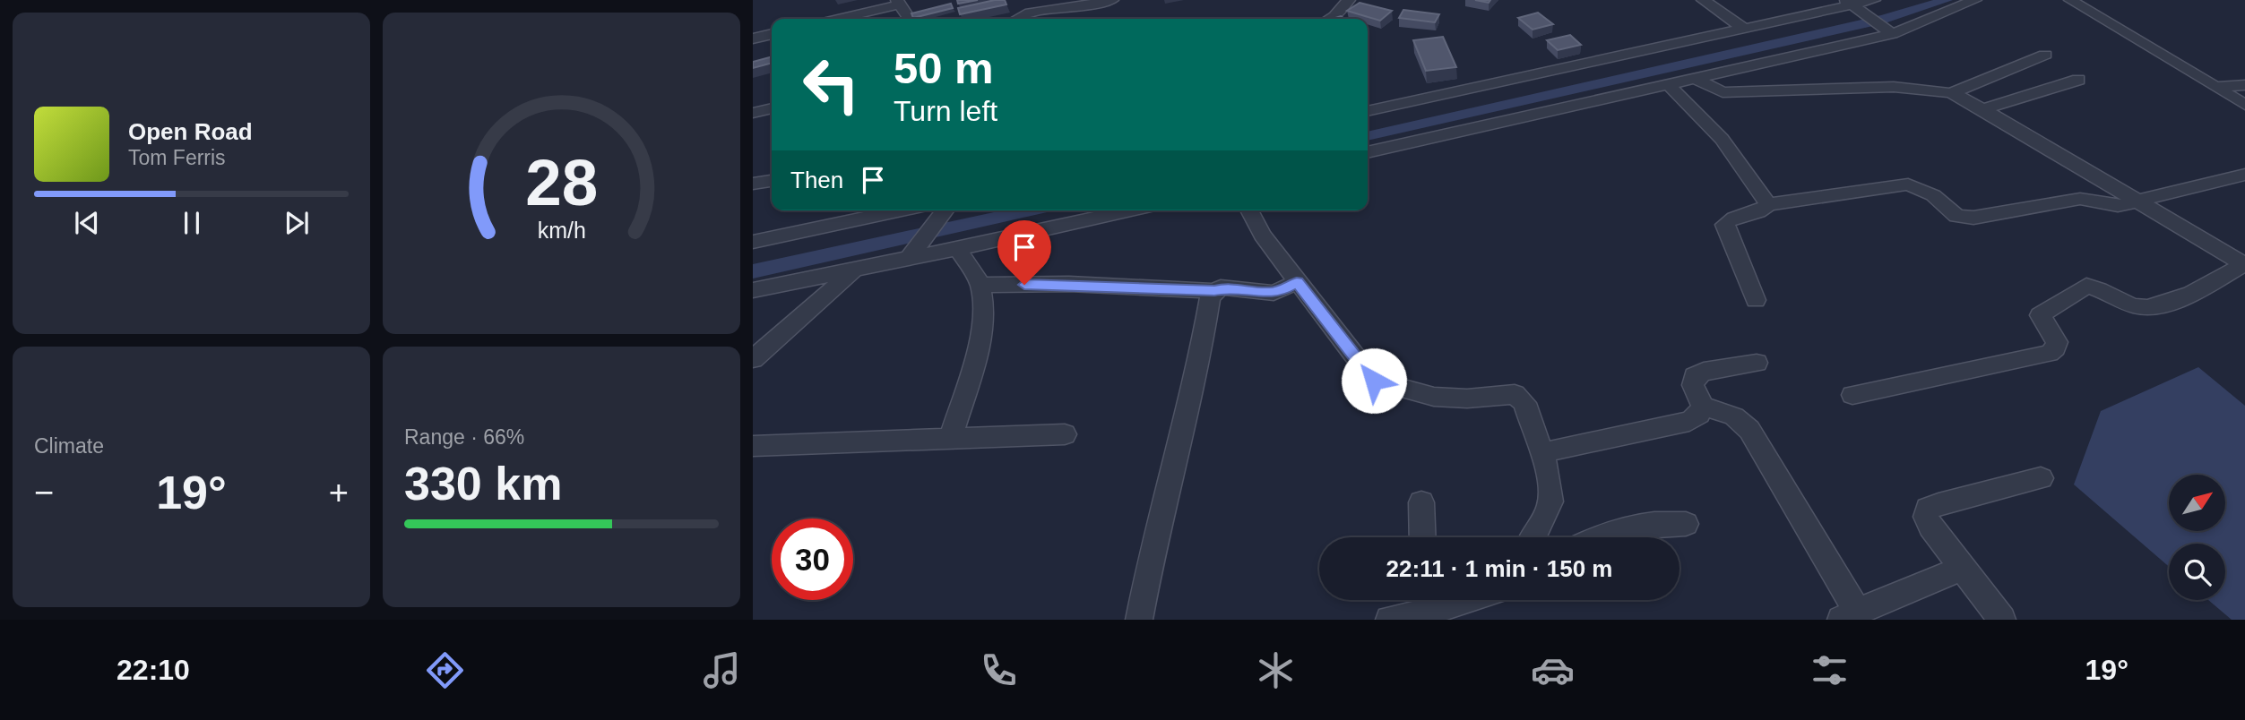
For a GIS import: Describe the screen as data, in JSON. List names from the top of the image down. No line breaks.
{"north":"top right","page":{"turn":["50 m","Turn left"],"song":["Open Road","Tom Ferris"],"then":"Then","tile":["Climate",["Range · 66%","330 km"]],"heat":["−","19°","+"],"limit":"30","trip":"22:11 · 1 min · 150 m","tabs":["22:10","19°"],"gauge":["28","km/h"]}}
